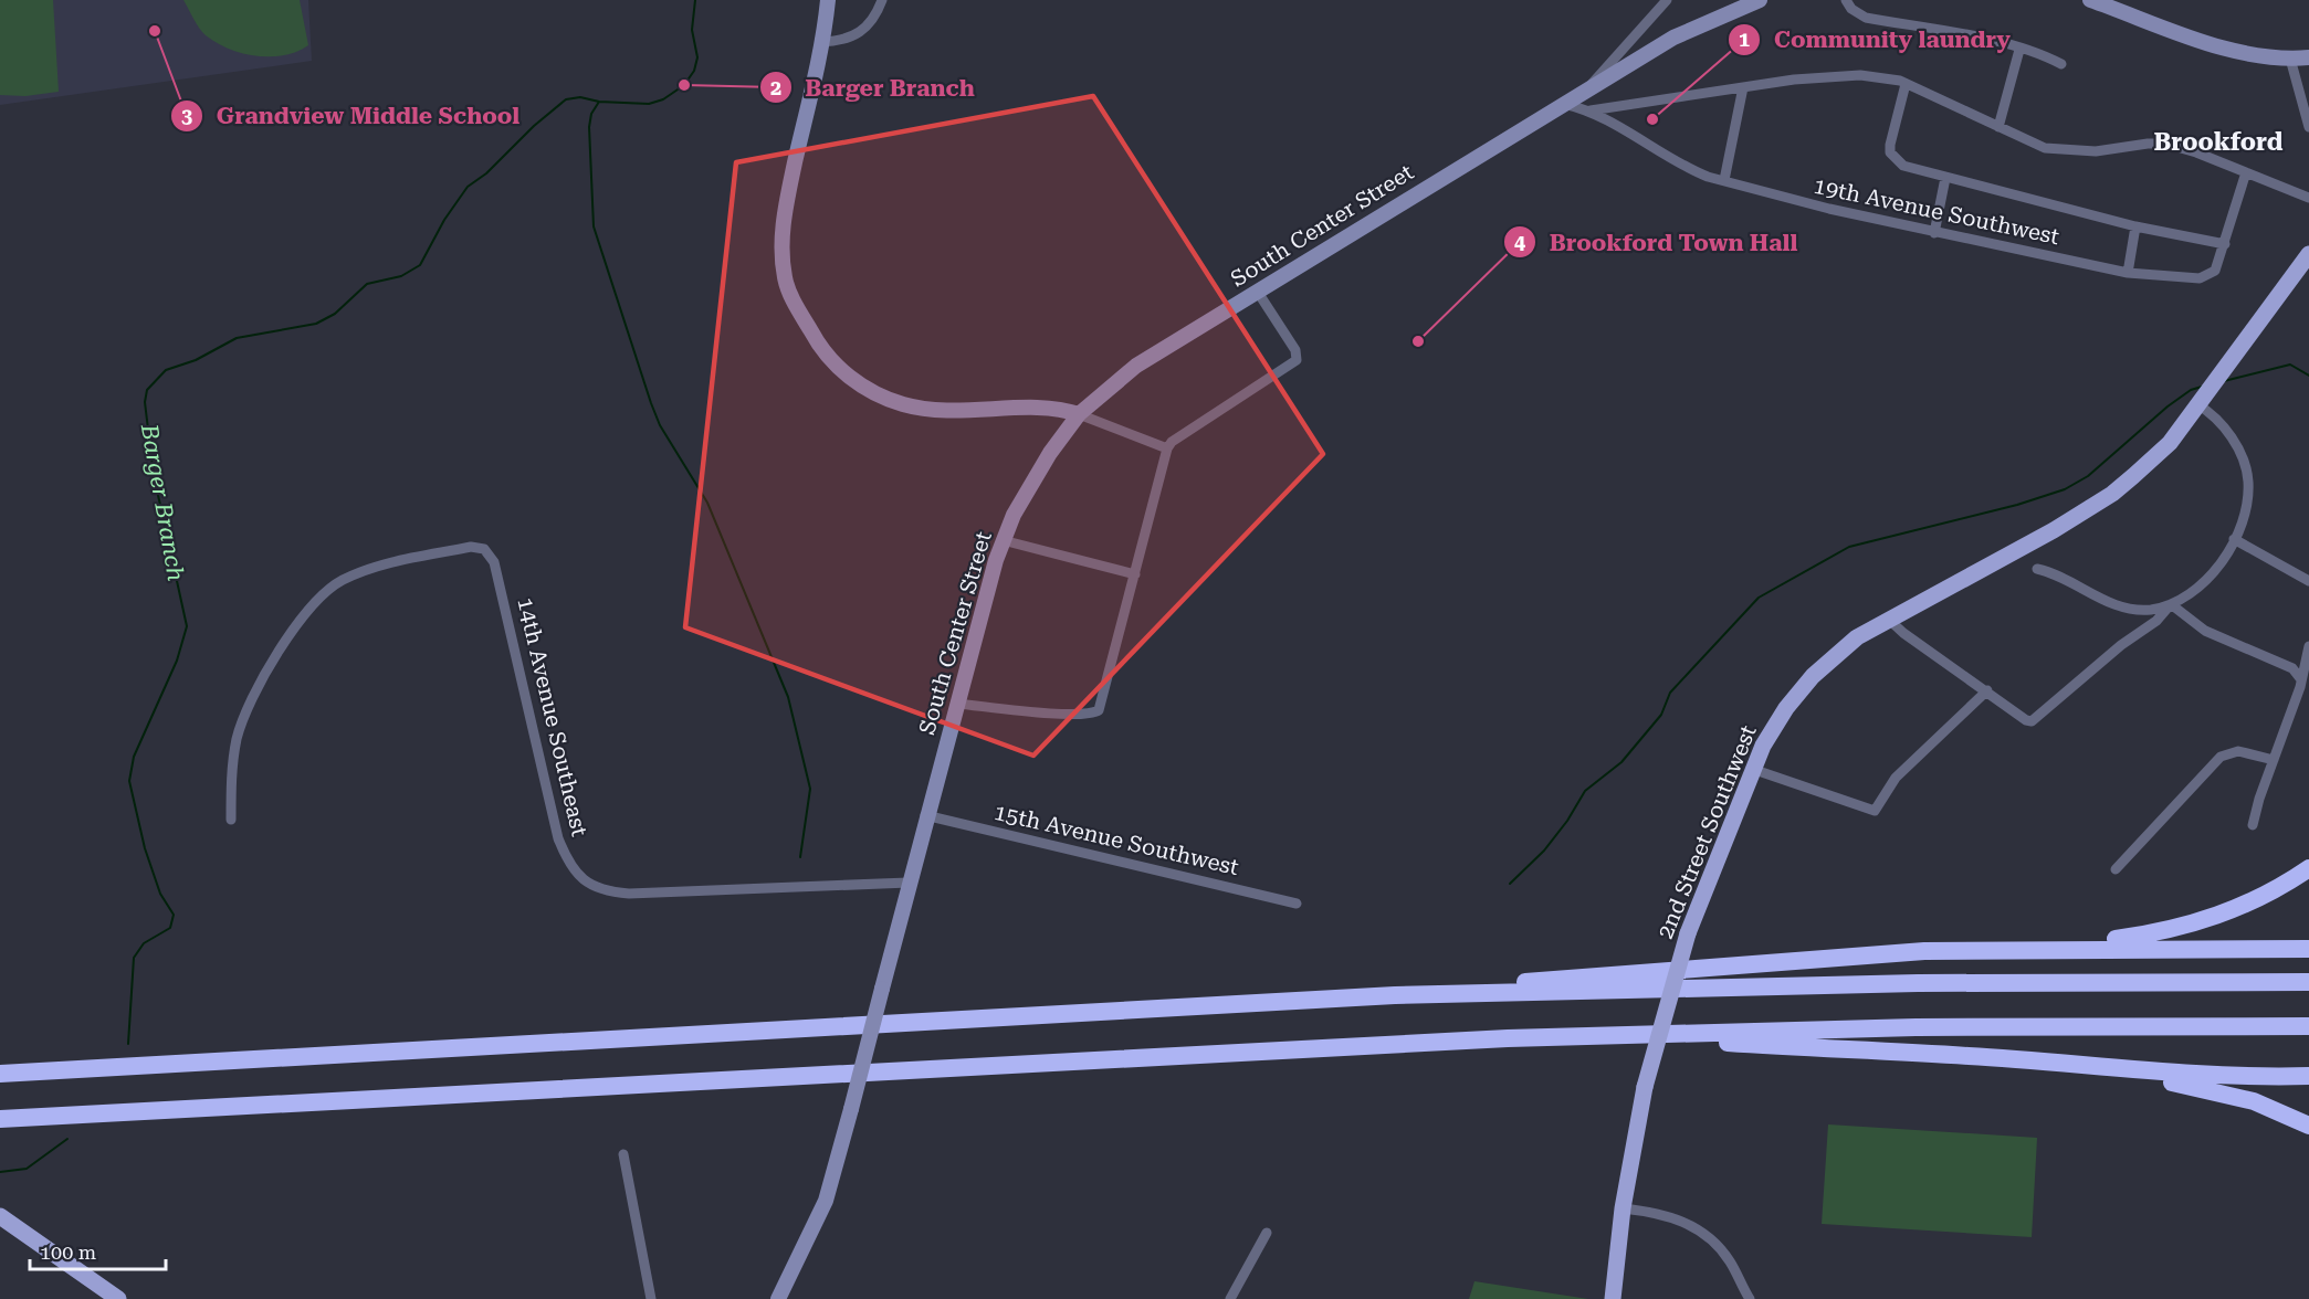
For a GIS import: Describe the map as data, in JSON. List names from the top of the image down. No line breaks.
{"streets":{"main road":["2nd Street Southwest"],"street":["19th Avenue Southwest","South Center Street","14th Avenue Southeast","15th Avenue Southwest"]},"crossings":[["19th Avenue Southwest","South Center Street"],["South Center Street","14th Avenue Southeast"],["South Center Street","15th Avenue Southwest"]],"districts":["Brookford"],"water":["Barger Branch"],"places":["Grandview Middle School","Barger Branch","Community laundry","Brookford Town Hall"],"scale_bar":"100 m"}
